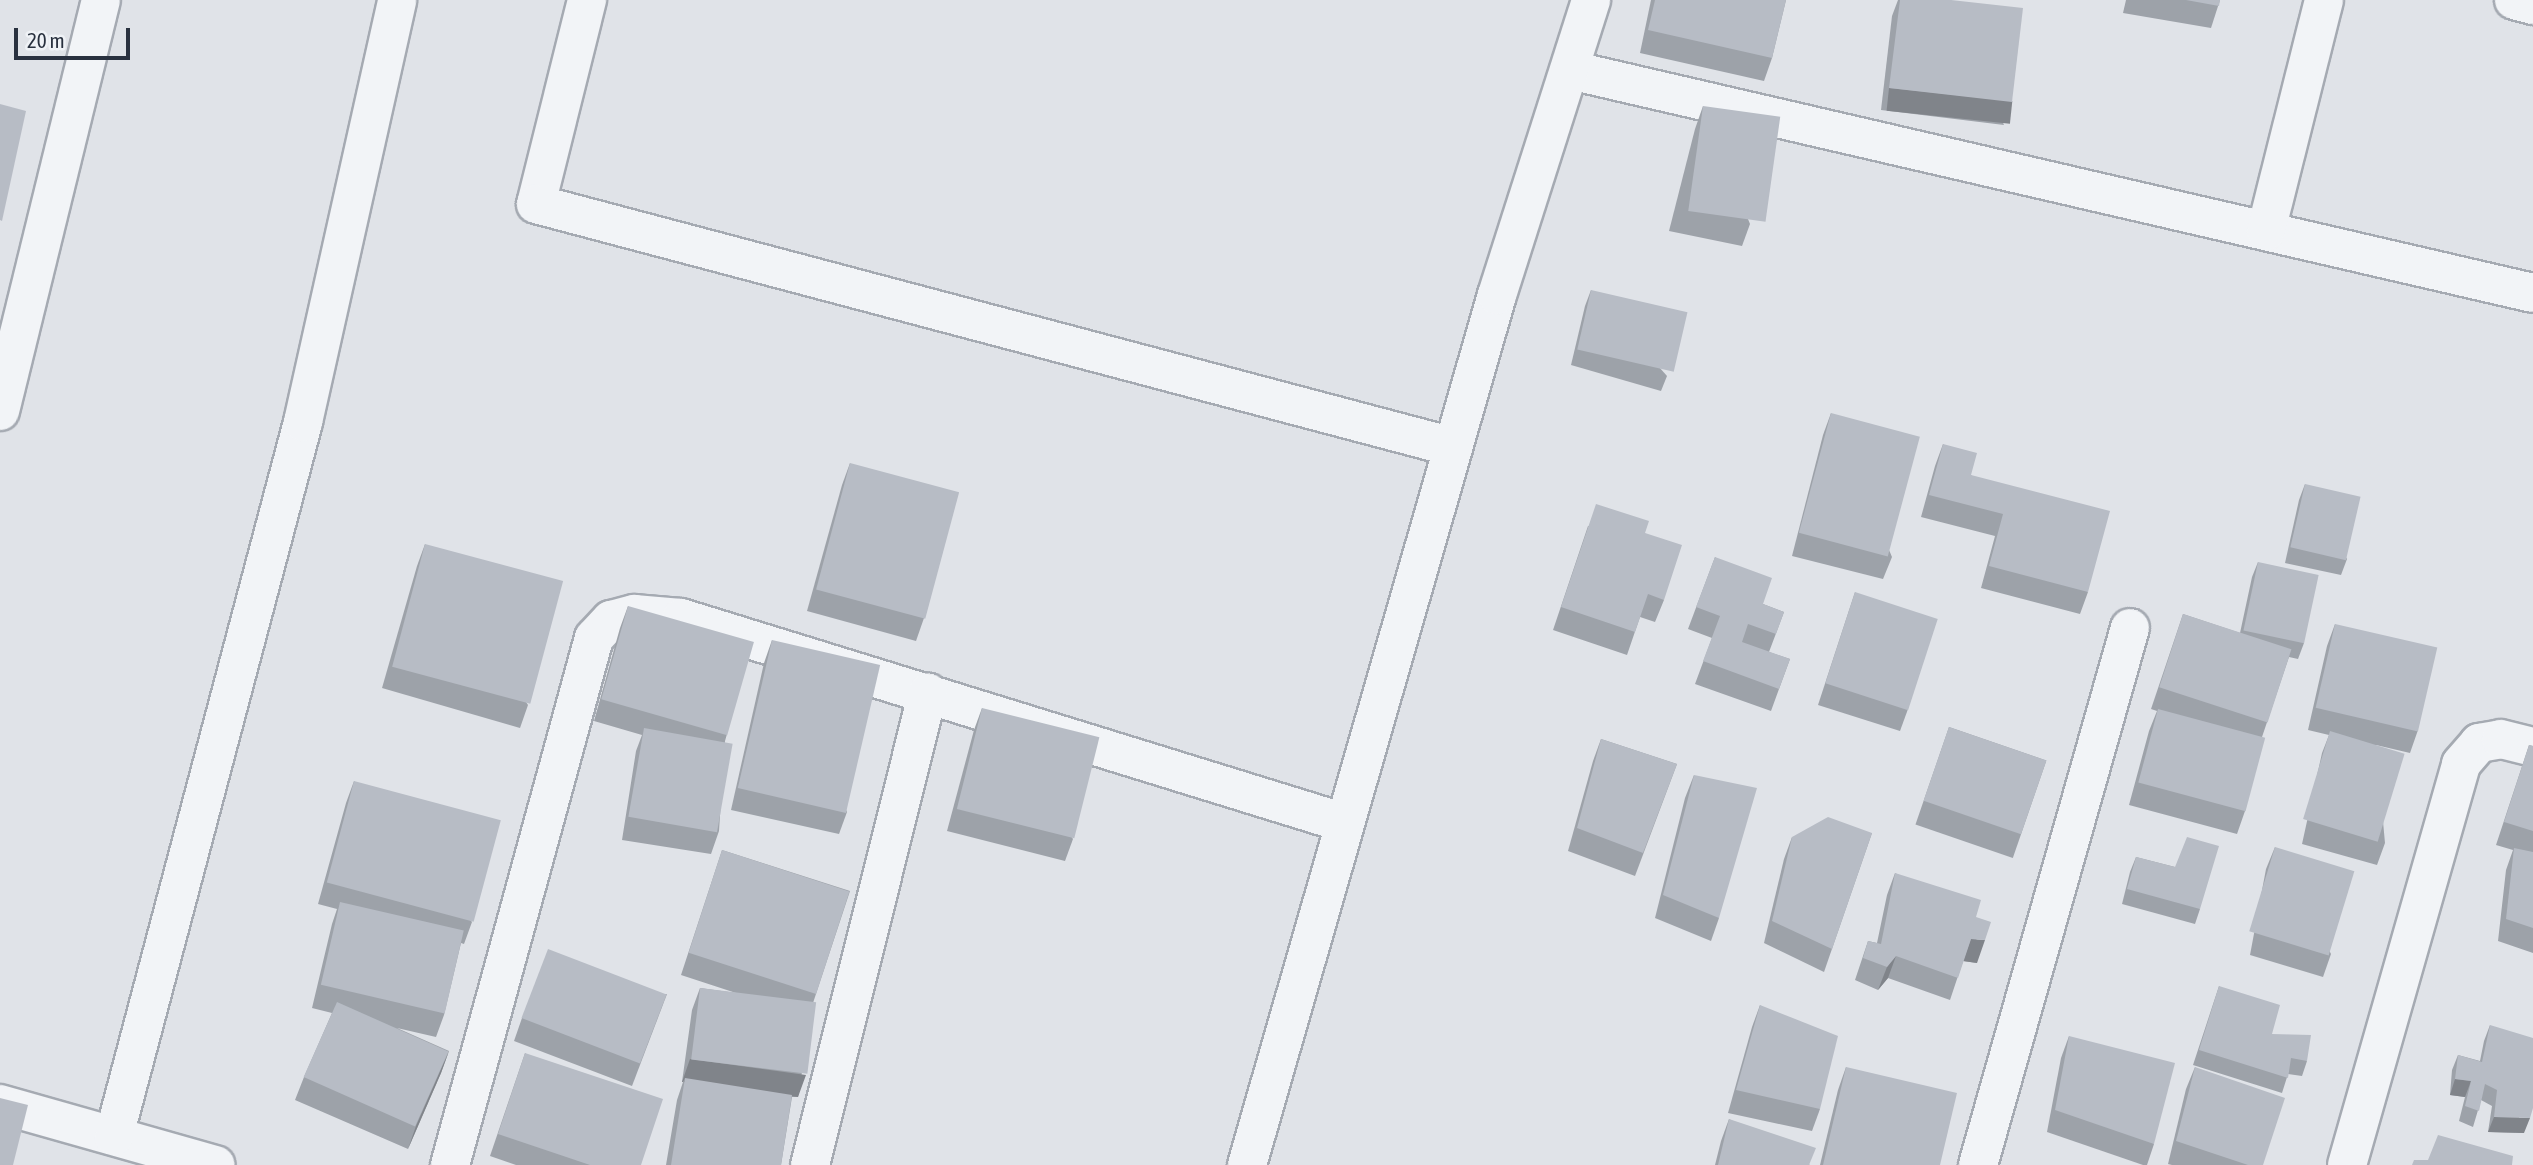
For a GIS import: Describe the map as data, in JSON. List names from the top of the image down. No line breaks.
{"scale_bar":"20 m"}
